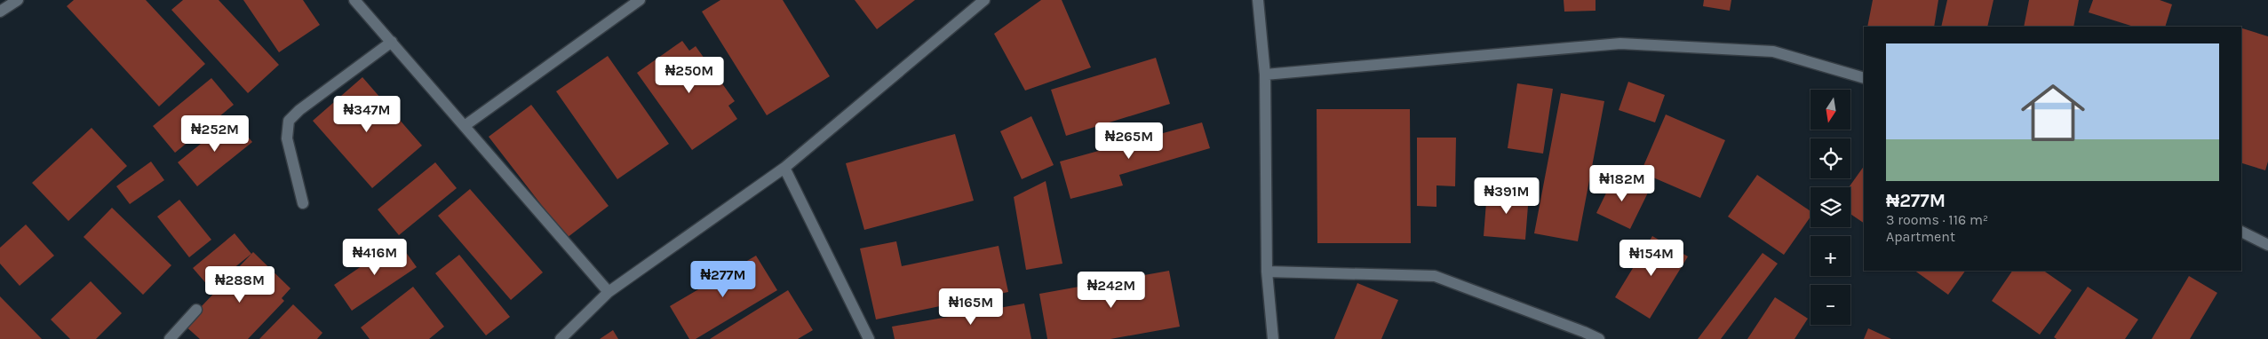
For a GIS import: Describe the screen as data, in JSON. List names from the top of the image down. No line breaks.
{"north":"bottom","page":{"list":[{"name":"₦277M","note":"3 rooms · 116 m² · Apartment"}],"price":["₦250M","₦347M","₦252M","₦265M","₦182M","₦391M","₦416M","₦154M","₦277M","₦288M","₦242M","₦165M"],"map_buttons":["+","−"]}}
